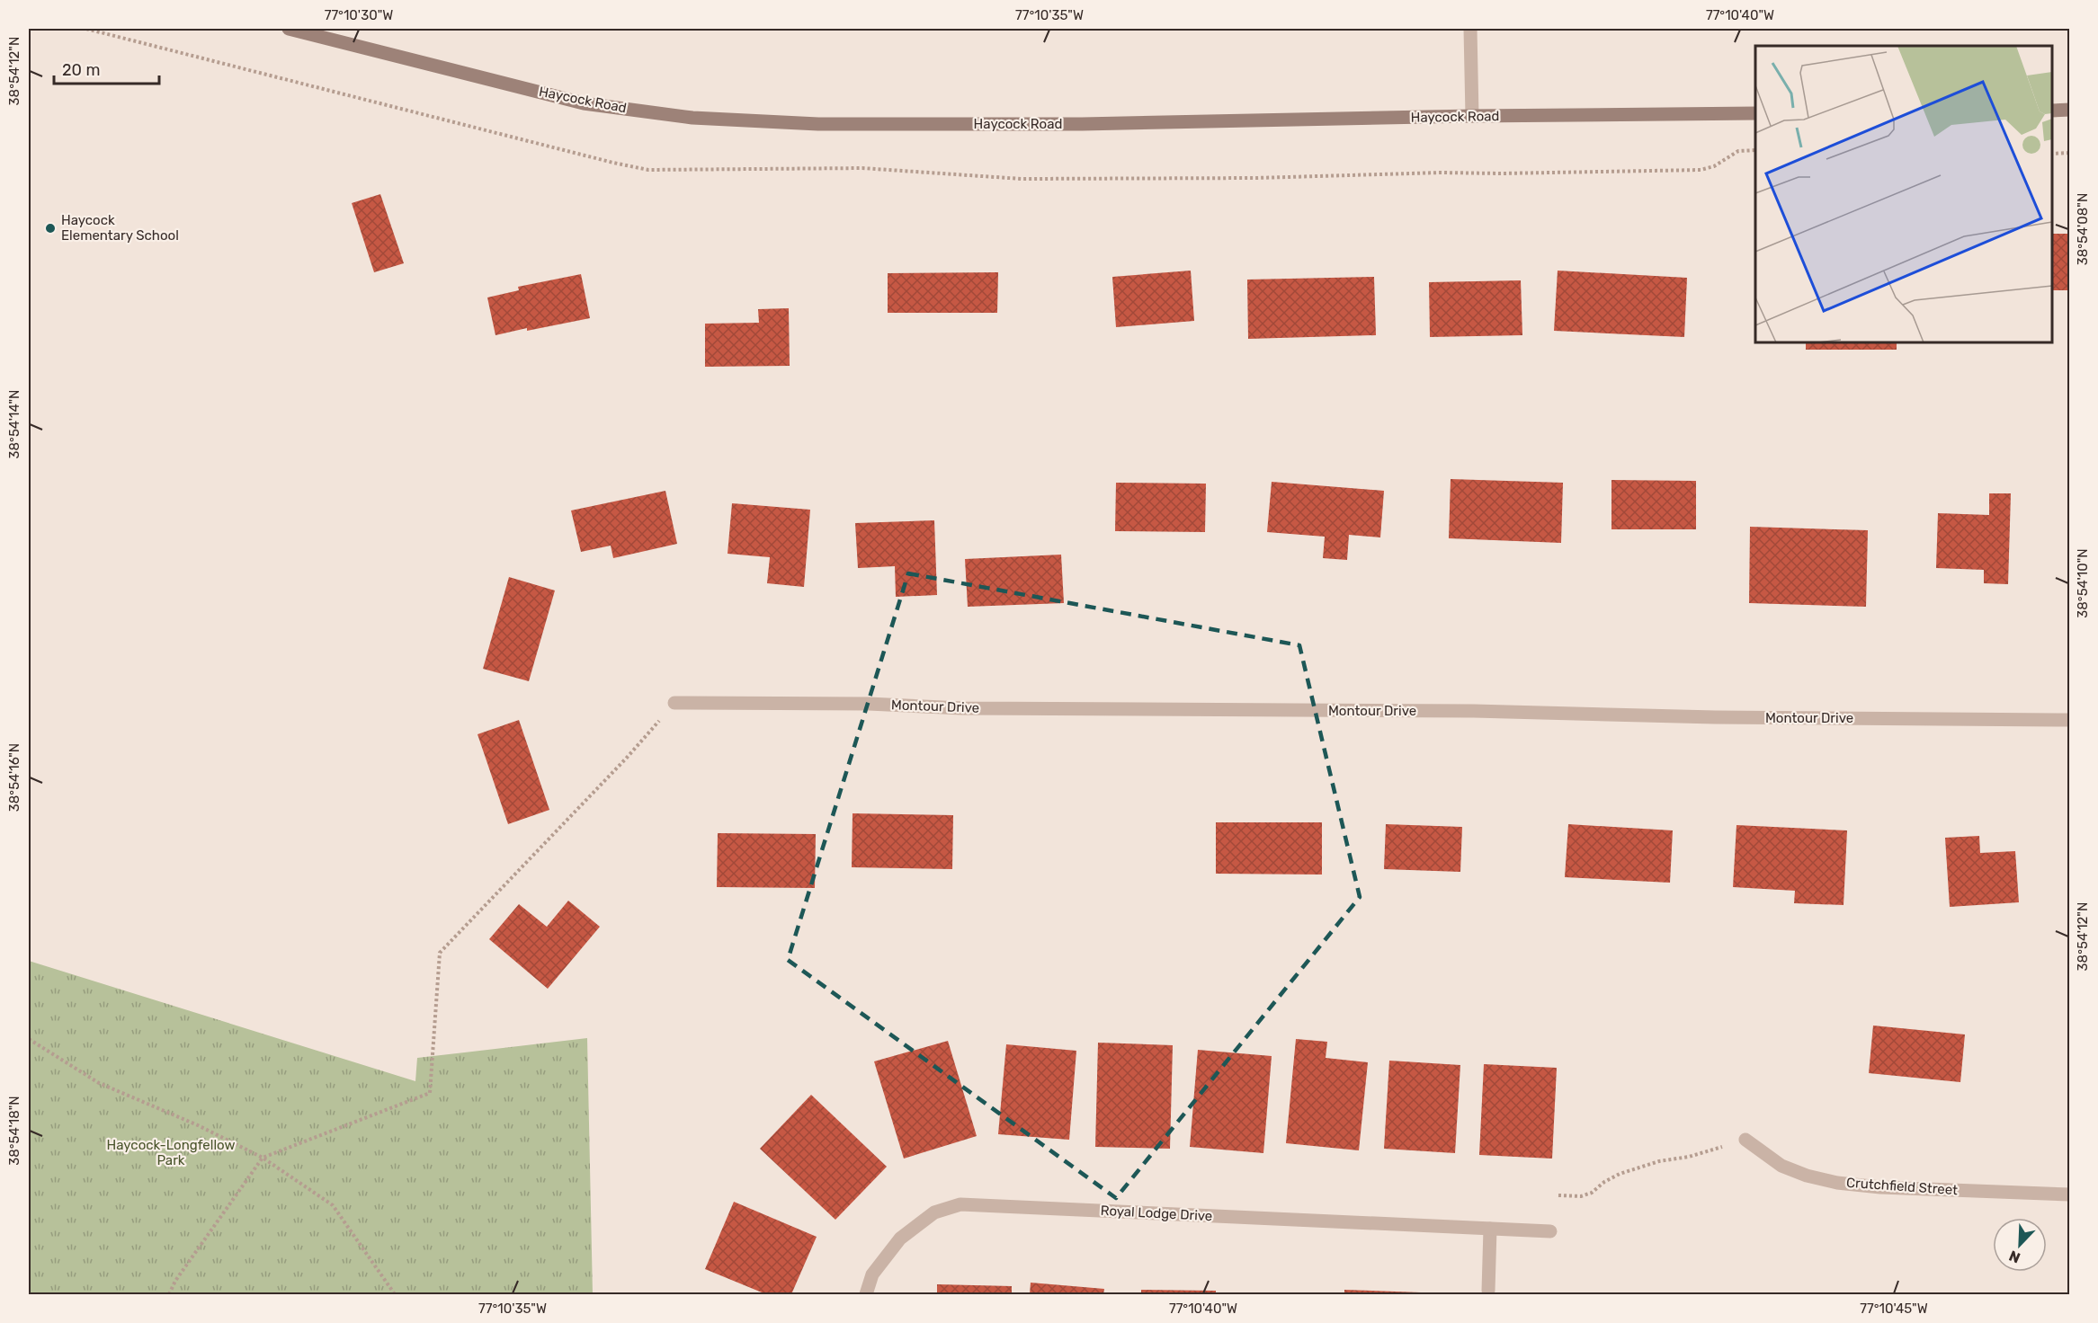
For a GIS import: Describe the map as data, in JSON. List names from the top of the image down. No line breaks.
{"streets":{"main road":["Haycock Road"],"street":["Montour Drive","Crutchfield Street","Royal Lodge Drive"]},"parks":["Haycock-Longfellow Park"],"places":["Haycock Elementary School"],"scale_bar":"20 m","north":"bottom left","coordinates":["77°10'30\"W","77°10'35\"W","77°10'40\"W","38°54'12\"N","38°54'08\"N","38°54'14\"N","38°54'10\"N","38°54'16\"N","38°54'18\"N","77°10'45\"W"]}
